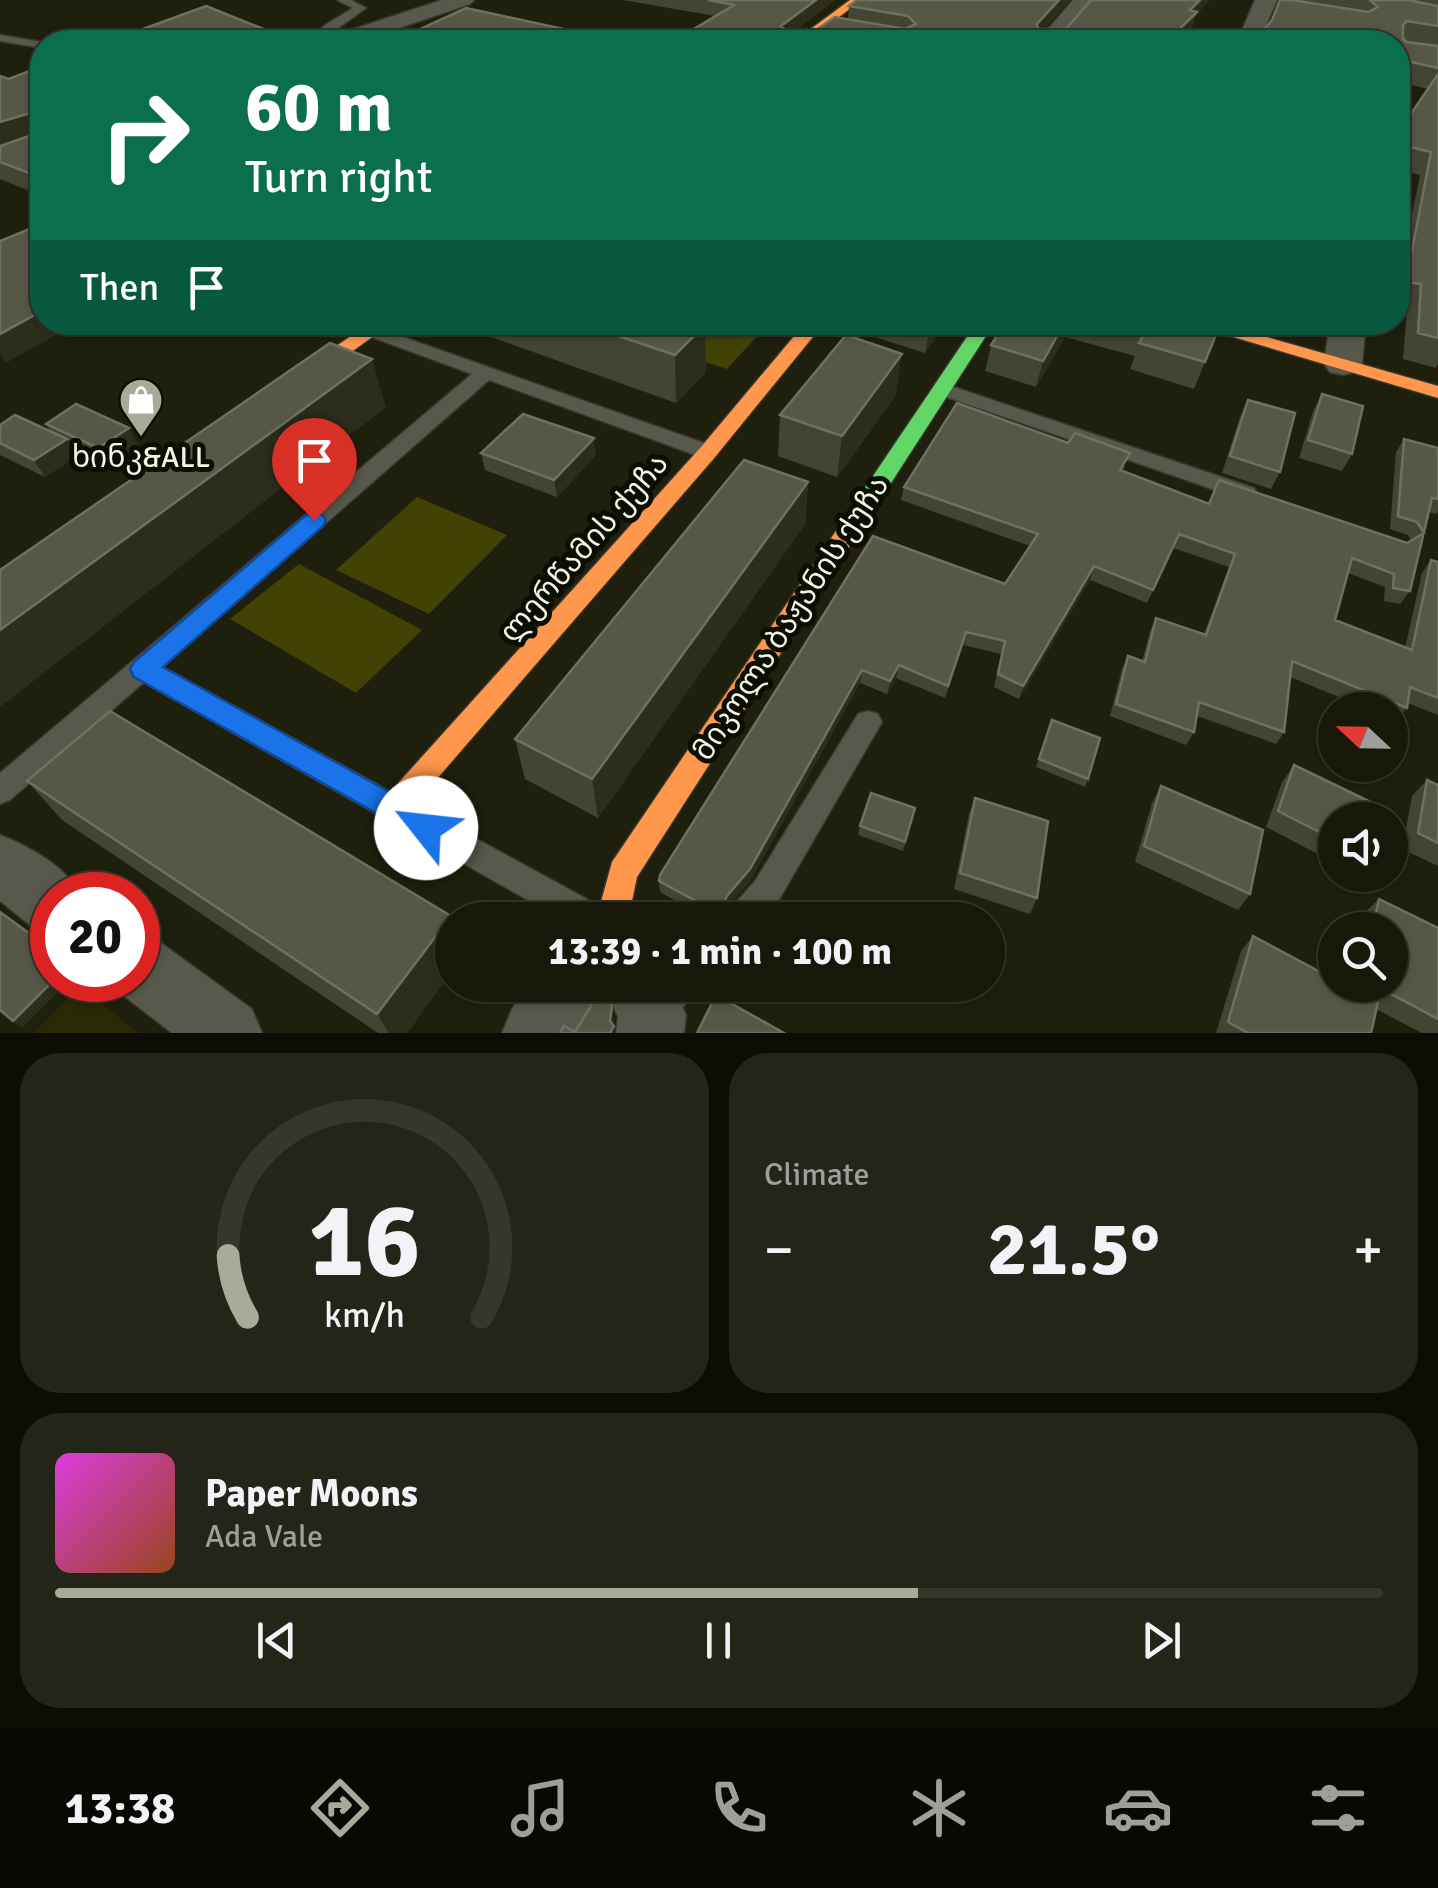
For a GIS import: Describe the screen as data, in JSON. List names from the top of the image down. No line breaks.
{"streets":{"street":["ლერწამის ქუჩა","მიკოლა ბაჟანის ქუჩა"]},"places":{"shop":["ხინკ&ALL"]},"north":"left","page":{"turn":["60 m","Turn right"],"then":"Then","limit":"20","trip":"13:39 · 1 min · 100 m","tile":"Climate","heat":["−","21.5°","+"],"song":["Paper Moons","Ada Vale"],"tabs":"13:38","gauge":["16","km/h"]}}
